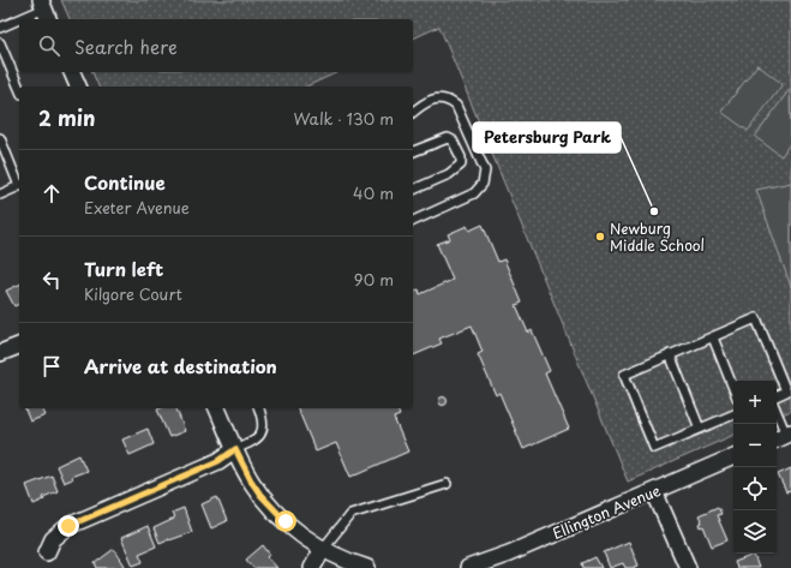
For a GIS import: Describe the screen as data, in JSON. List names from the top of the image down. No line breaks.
{"streets":{"street":["Ellington Avenue"]},"places":["Petersburg Park","Newburg Middle School"],"page":{"search":"Search here","heading":["2 min","Walk · 130 m"],"list":[["Continue","Exeter Avenue","40 m"],["Turn left","Kilgore Court","90 m"],"Arrive at destination"],"map_buttons":["+","−"]}}
